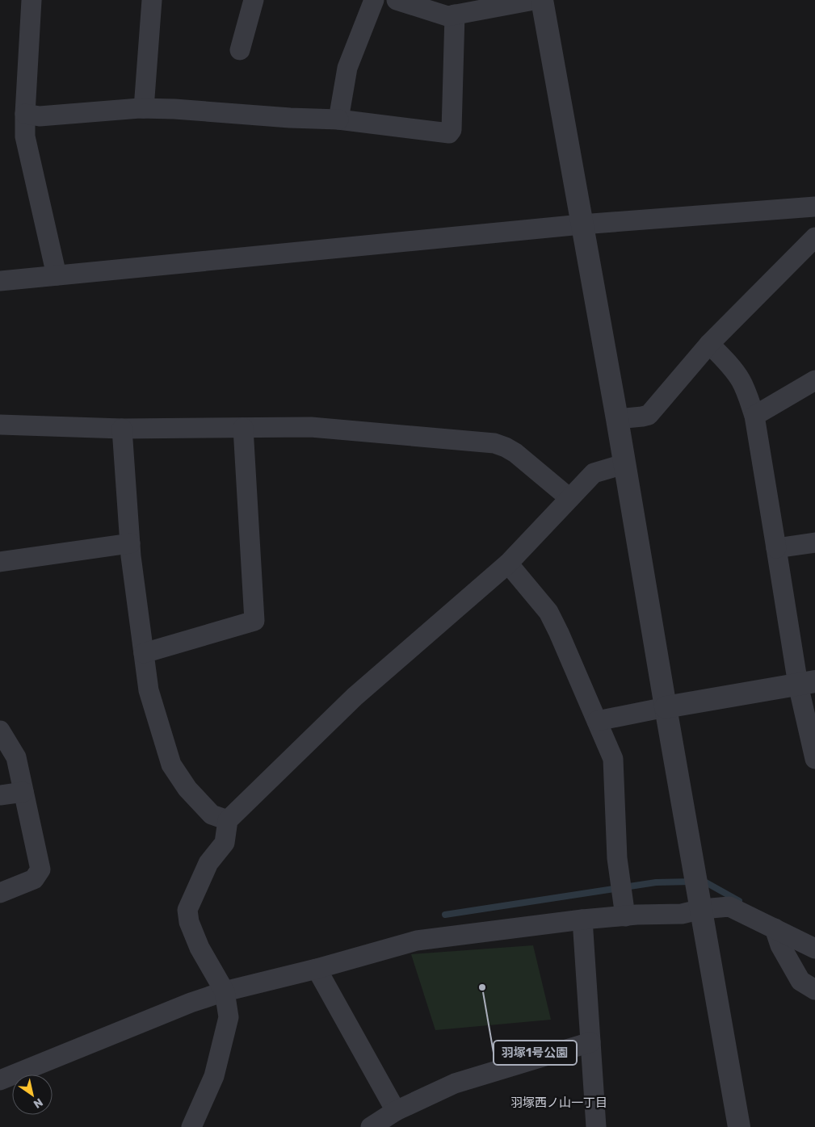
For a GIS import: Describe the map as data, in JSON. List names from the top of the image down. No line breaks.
{"districts":["羽塚西ノ山一丁目"],"places":["羽塚1号公園"],"north":"bottom right"}
